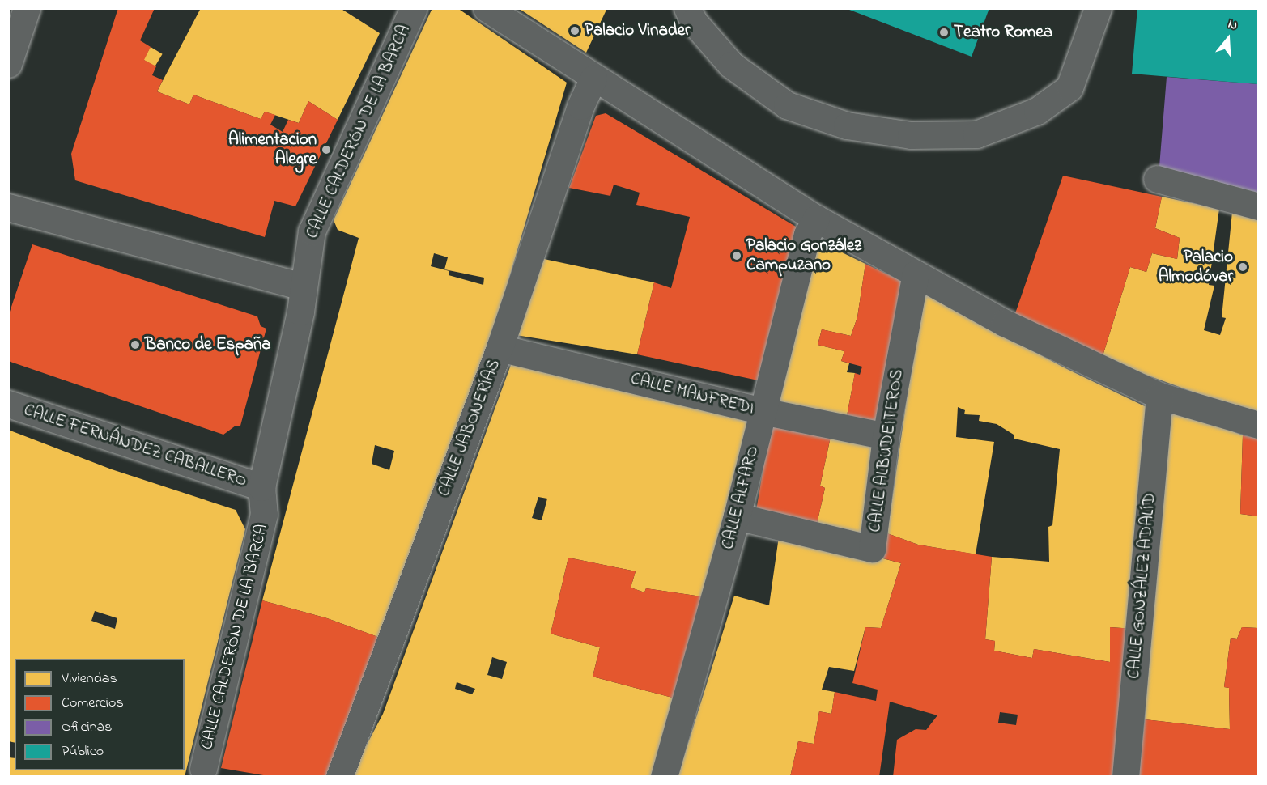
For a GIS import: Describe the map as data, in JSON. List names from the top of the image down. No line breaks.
{"streets":{"street":["CALLE CALDERÓN DE LA BARCA","CALLE MANFREDI","CALLE JABONERÍAS","CALLE FERNÁNDEZ CABALLERO","CALLE ALBUDEITEROS","CALLE ALFARO","CALLE GONZÁLEZ ADALÍD"]},"crossings":[["CALLE CALDERÓN DE LA BARCA","CALLE FERNÁNDEZ CABALLERO"],["CALLE MANFREDI","CALLE JABONERÍAS"],["CALLE MANFREDI","CALLE ALBUDEITEROS"],["CALLE MANFREDI","CALLE ALFARO"],["CALLE ALBUDEITEROS","CALLE ALFARO"]],"places":["Palacio Vinader","Teatro Romea","Alimentacion Alegre","Palacio González Campuzano","Palacio Almodóvar","Banco de España"],"legend":["Viviendas","Comercios","Oficinas","Público"],"north":"top"}
